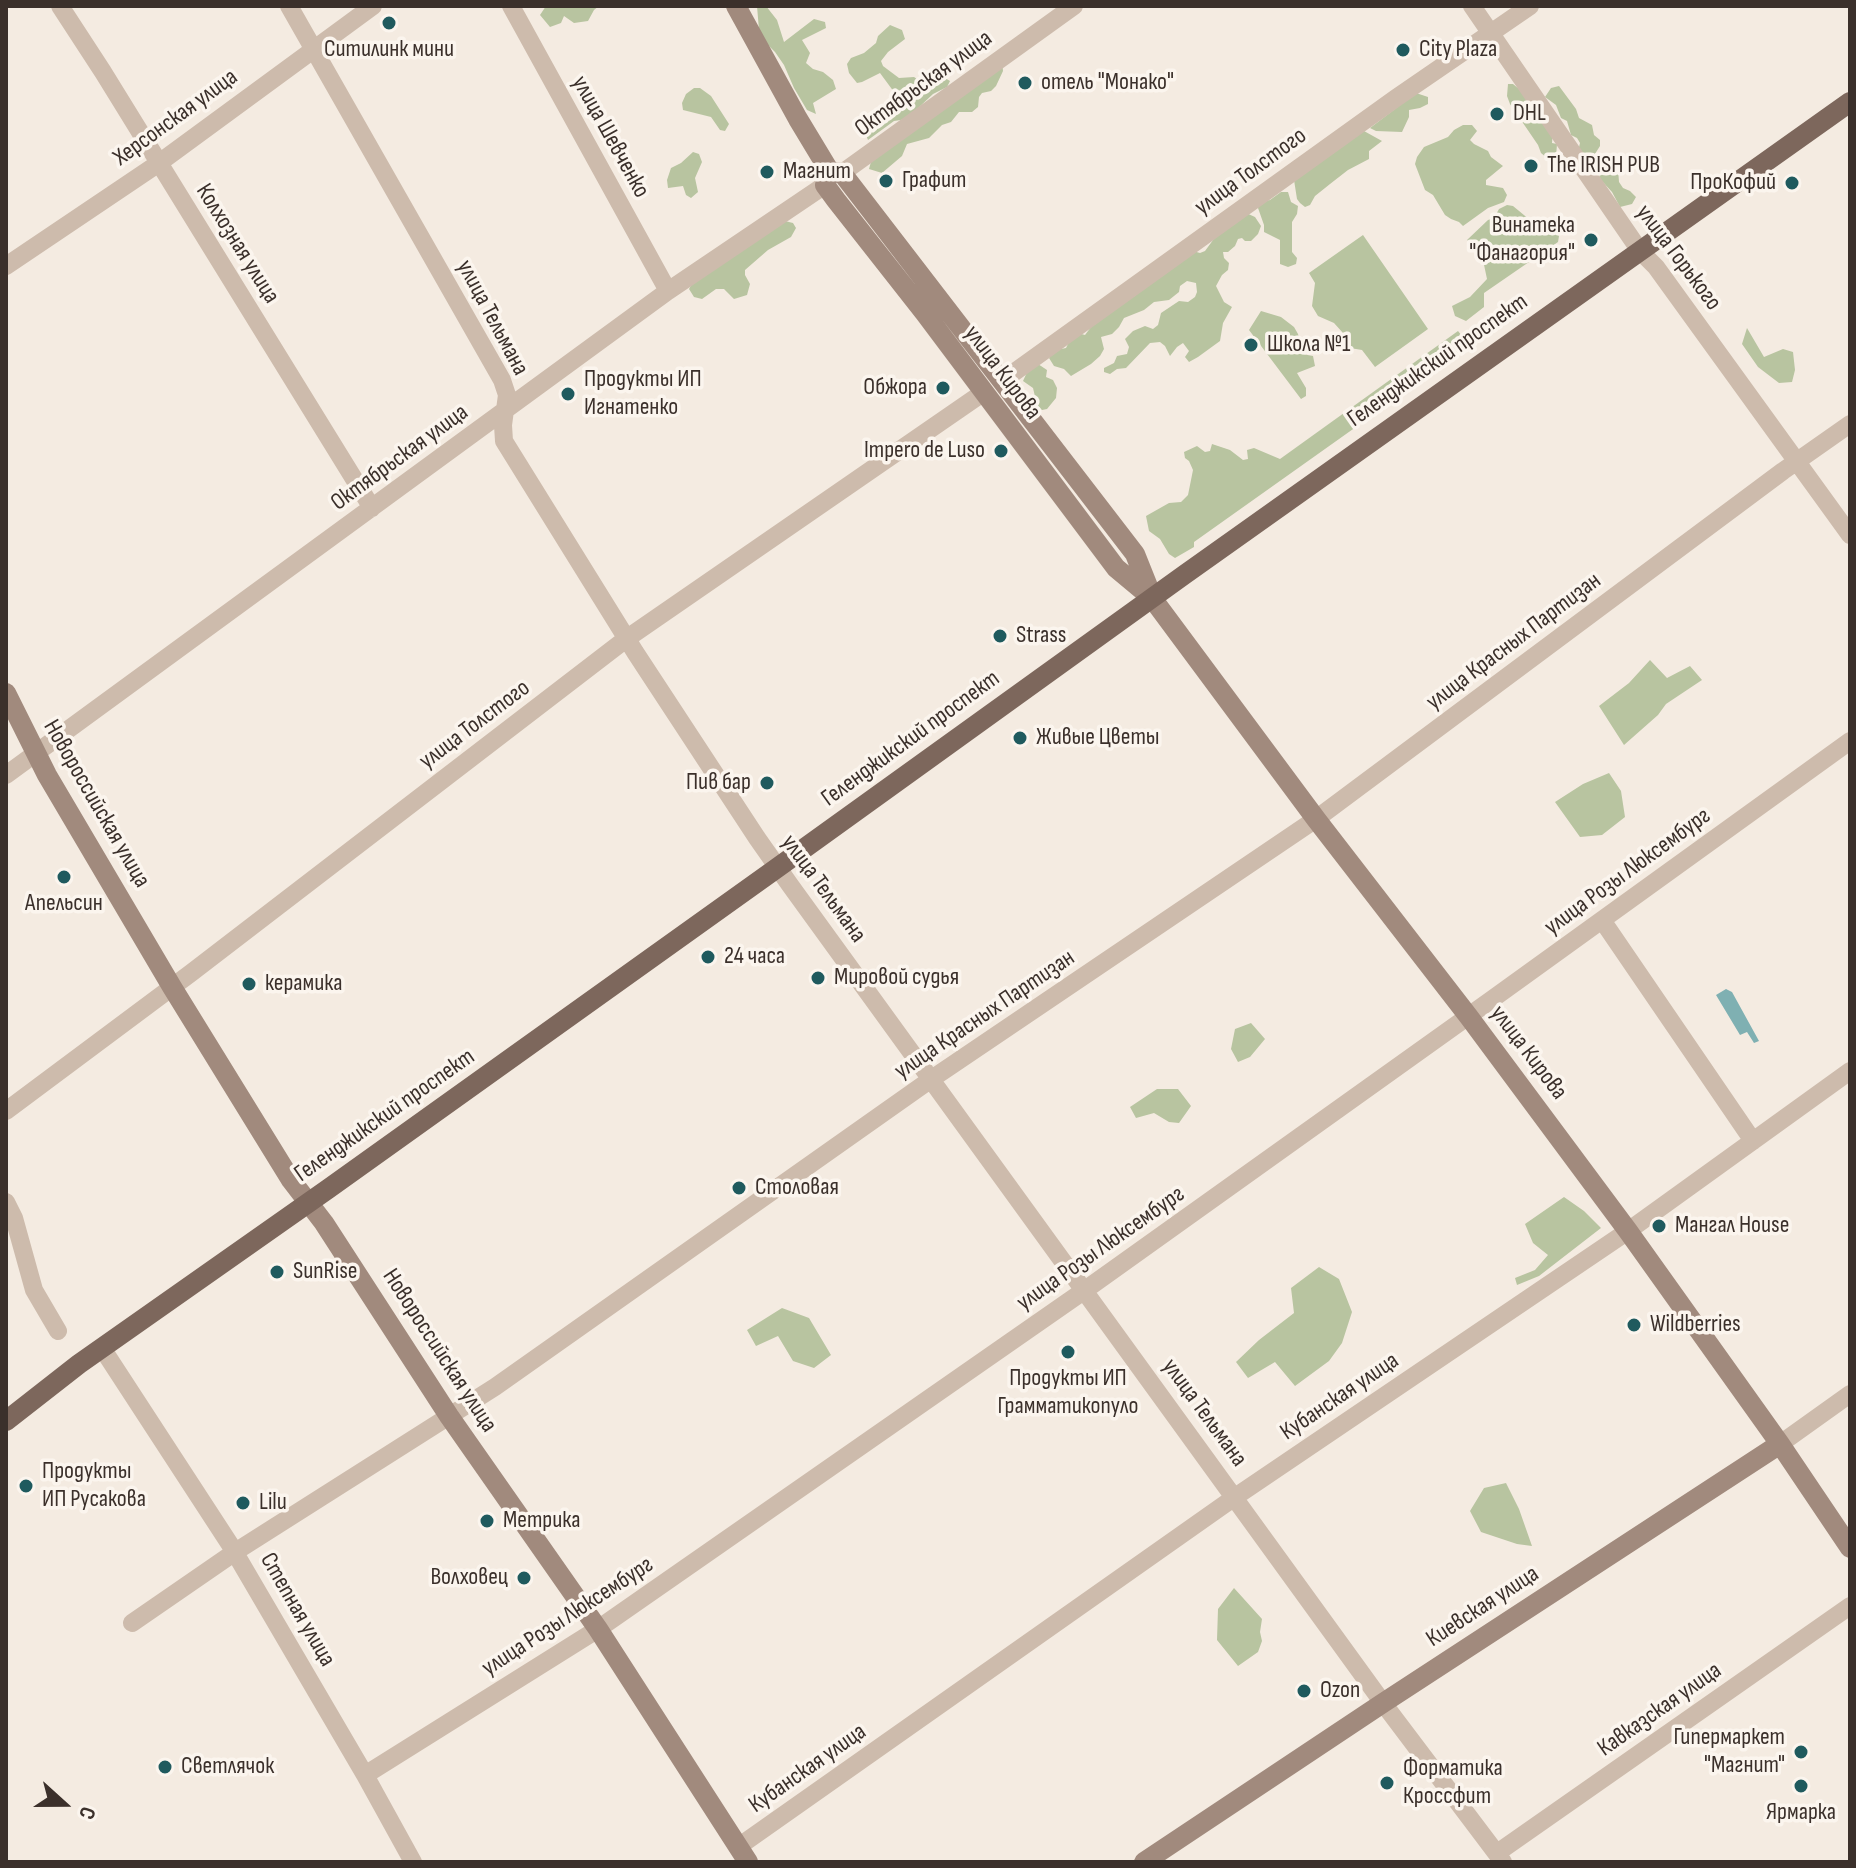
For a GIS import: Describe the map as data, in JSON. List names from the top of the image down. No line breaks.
{"streets":{"main road":["Геленджикский проспект","улица Кирова","Новороссийская улица","Киевская улица"],"street":["Октябрьская улица","Херсонская улица","улица Шевченко","улица Толстого","Колхозная улица","улица Горького","улица Тельмана","улица Красных Партизан","улица Розы Люксембург","Кубанская улица","Степная улица","Кавказская улица"]},"crossings":[["Октябрьская улица","улица Шевченко"],["Октябрьская улица","Колхозная улица"],["Октябрьская улица","улица Тельмана"],["Октябрьская улица","улица Кирова"],["Октябрьская улица","Новороссийская улица"],["Херсонская улица","Колхозная улица"],["Херсонская улица","улица Тельмана"],["улица Толстого","улица Горького"],["улица Толстого","улица Тельмана"],["улица Толстого","улица Кирова"],["улица Толстого","Новороссийская улица"],["улица Горького","Геленджикский проспект"],["улица Горького","улица Красных Партизан"],["улица Тельмана","Геленджикский проспект"],["улица Тельмана","улица Красных Партизан"],["улица Тельмана","улица Розы Люксембург"],["улица Тельмана","Кубанская улица"],["улица Тельмана","Киевская улица"],["улица Тельмана","Кавказская улица"],["Геленджикский проспект","улица Кирова"],["Геленджикский проспект","Новороссийская улица"],["Геленджикский проспект","Степная улица"],["улица Кирова","улица Красных Партизан"],["улица Кирова","улица Розы Люксембург"],["улица Кирова","Кубанская улица"],["улица Кирова","Киевская улица"],["улица Красных Партизан","Новороссийская улица"],["улица Красных Партизан","Степная улица"],["Новороссийская улица","улица Розы Люксембург"],["Новороссийская улица","Кубанская улица"],["улица Розы Люксембург","Степная улица"]],"places":["Ситилинк мини","City Plaza","отель \"Монако\"","DHL","The IRISH PUB","Магнит","Графит","ПроКофий","Винатека \"Фанагория\"","Школа №1","Обжора","Продукты ИП Игнатенко","Impero de Luso","Strass","Живые Цветы","Пив бар","Апельсин","24 часа","Мировой судья","керамика","Столовая","Мангал House","SunRise","Wildberries","Продукты ИП Грамматикопуло","Продукты ИП Русакова","Lilu","Метрика","Волховец","Ozon","Гипермаркет \"Магнит\"","Светлячок","Форматика Кроссфит","Ярмарка"],"north":"right"}
